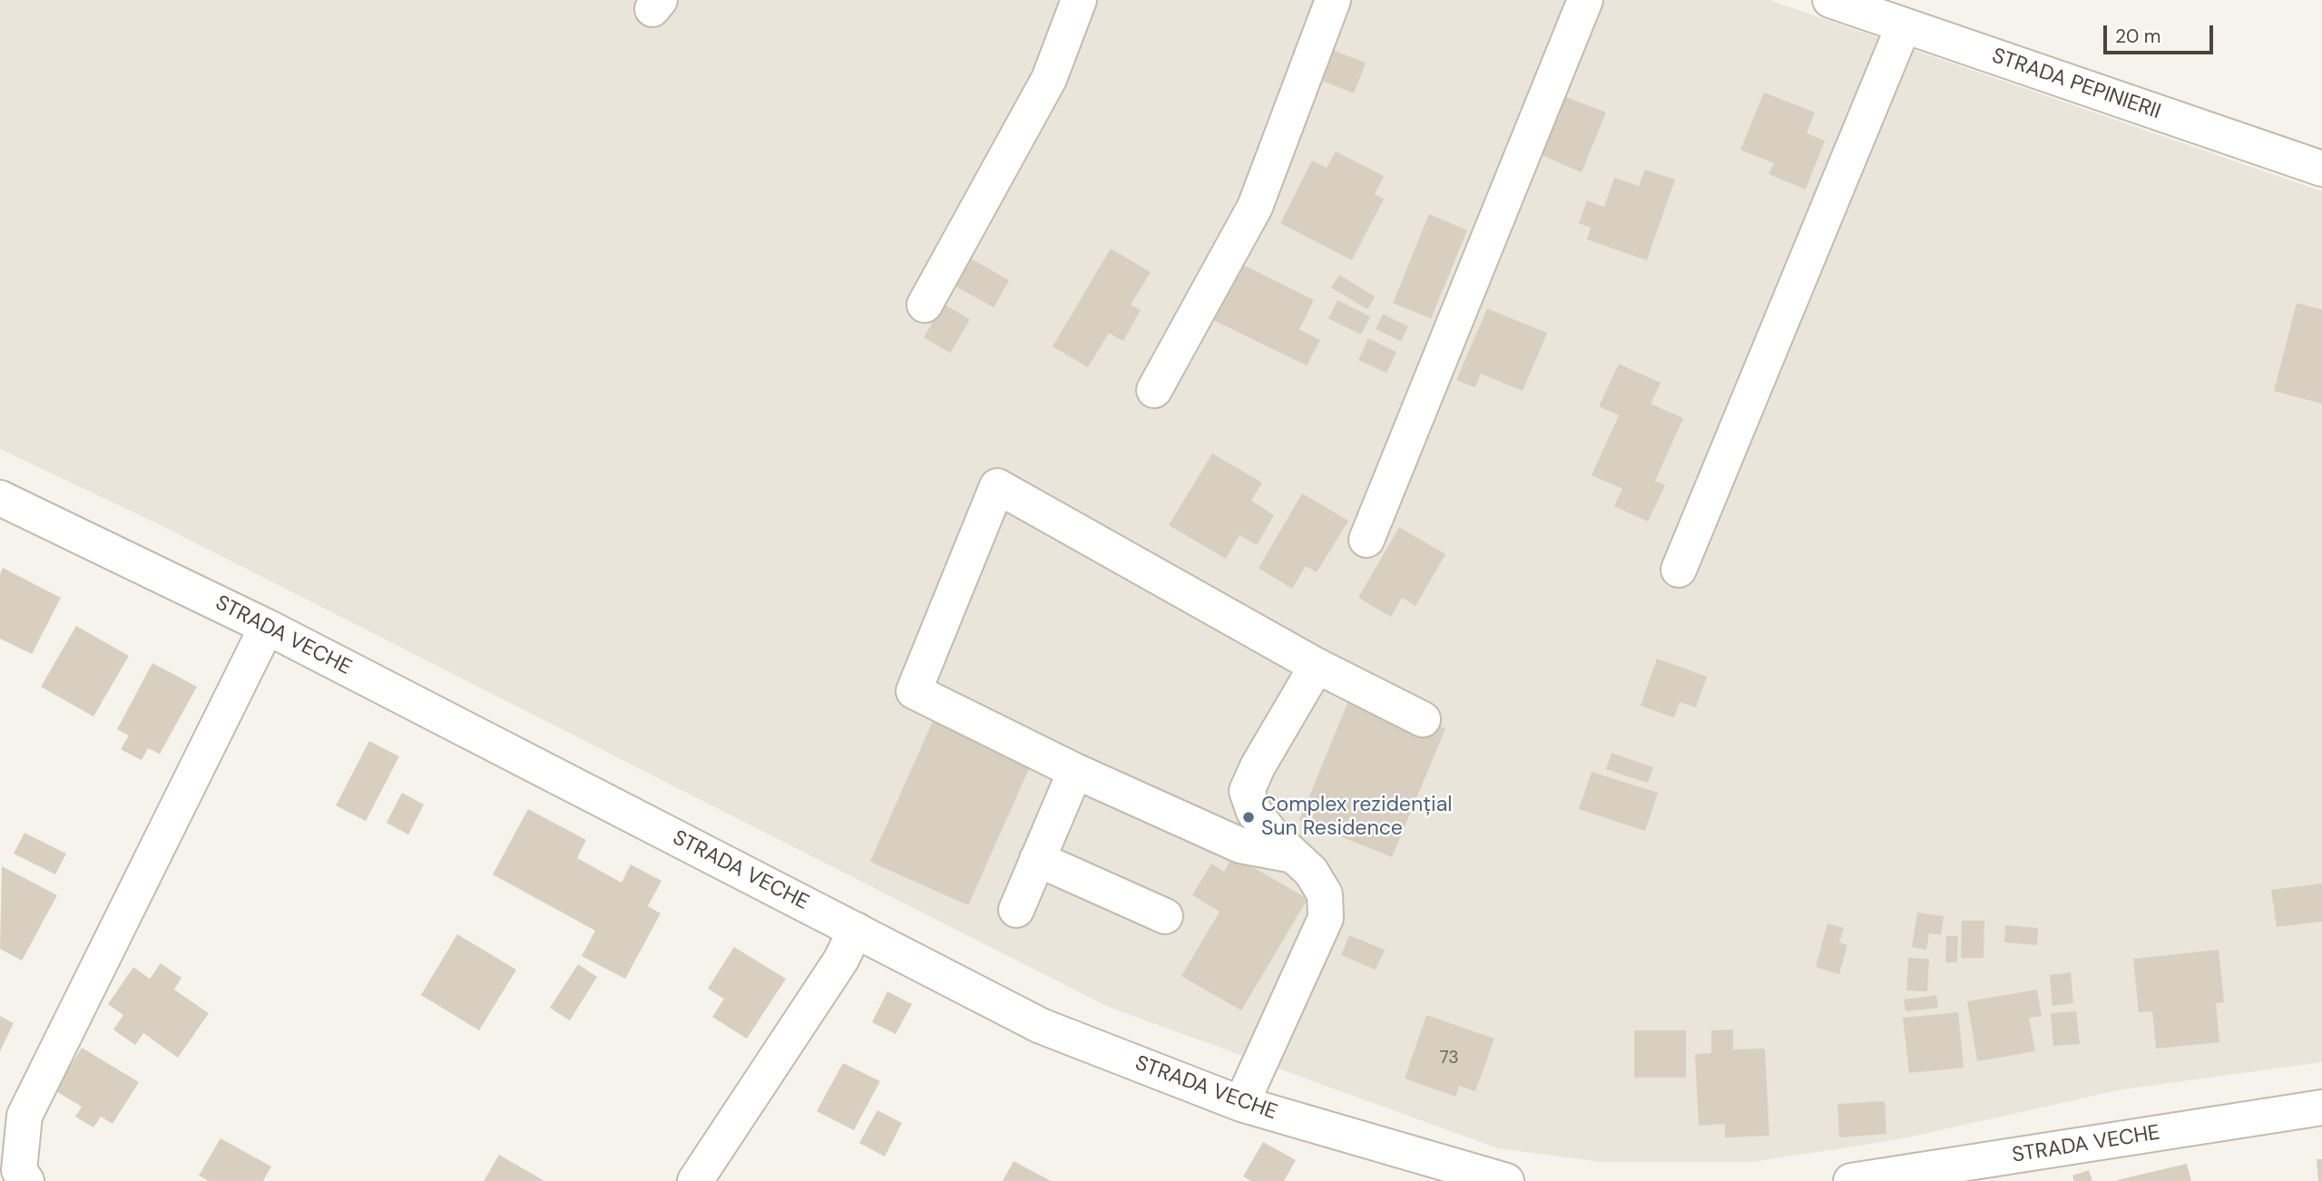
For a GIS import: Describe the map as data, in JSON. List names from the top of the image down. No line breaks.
{"streets":{"street":["STRADA PEPINIERII","STRADA VECHE"]},"places":["Complex rezidențial Sun Residence"],"house_numbers":["73"],"scale_bar":"20 m"}
